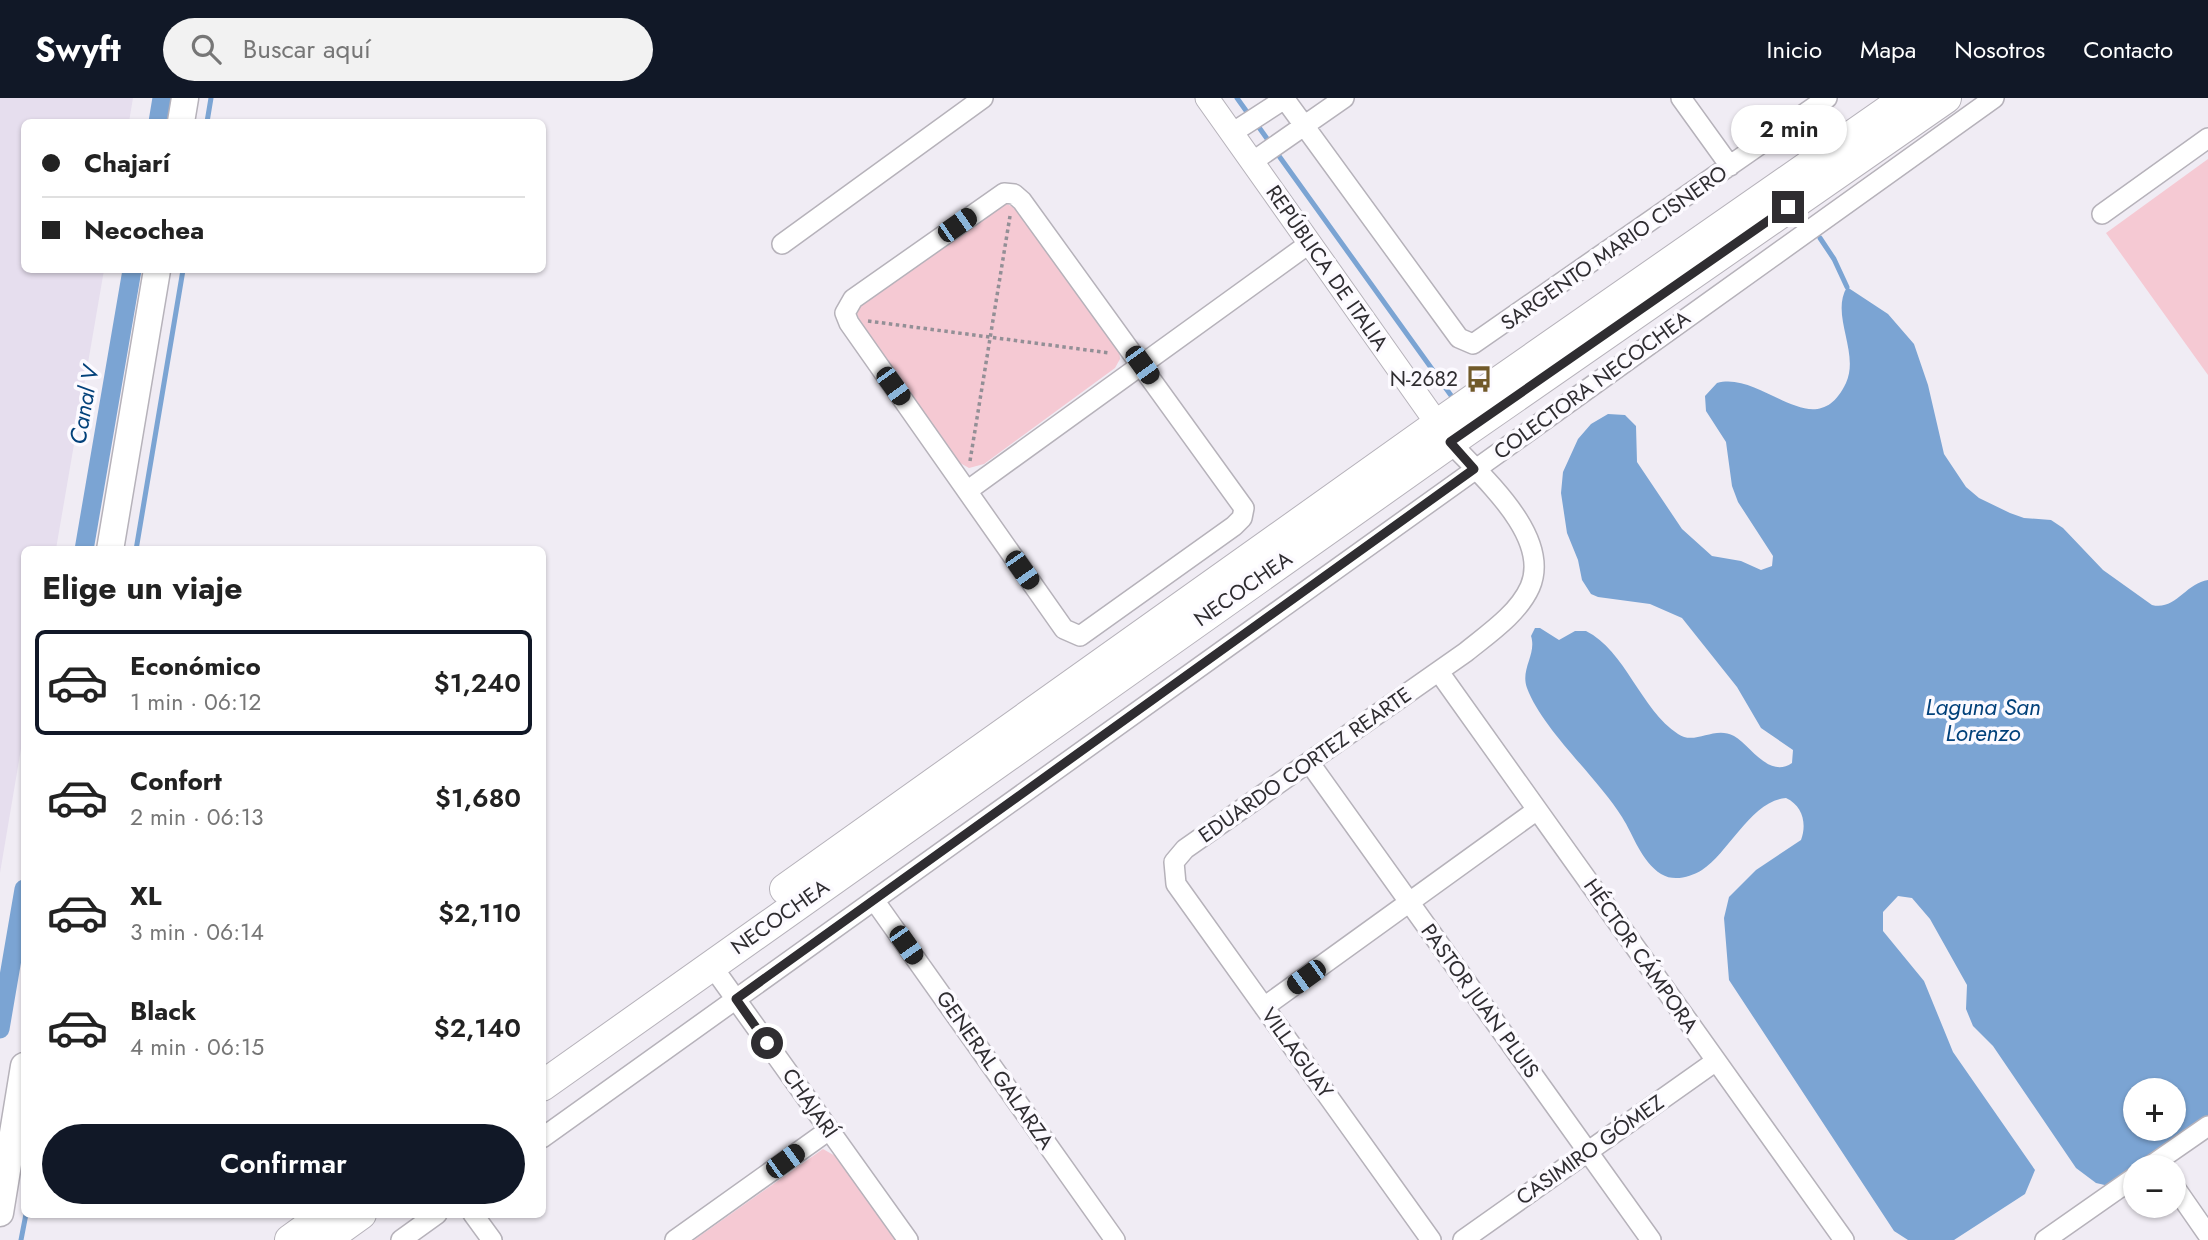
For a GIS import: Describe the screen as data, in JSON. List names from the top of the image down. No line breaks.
{"streets":{"main road":["NECOCHEA"],"street":["SARGENTO MARIO CISNERO","REPÚBLICA DE ITALIA","COLECTORA NECOCHEA","EDUARDO CORTEZ REARTE","HÉCTOR CÁMPORA","PASTOR JUAN PLUIS","VILLAGUAY","GENERAL GALARZA","CHAJARÍ","CASIMIRO GÓMEZ"]},"crossings":[["REPÚBLICA DE ITALIA","COLECTORA NECOCHEA"],["REPÚBLICA DE ITALIA","NECOCHEA"],["REPÚBLICA DE ITALIA","EDUARDO CORTEZ REARTE"],["COLECTORA NECOCHEA","EDUARDO CORTEZ REARTE"],["COLECTORA NECOCHEA","GENERAL GALARZA"],["COLECTORA NECOCHEA","CHAJARÍ"],["NECOCHEA","CHAJARÍ"],["EDUARDO CORTEZ REARTE","HÉCTOR CÁMPORA"],["EDUARDO CORTEZ REARTE","PASTOR JUAN PLUIS"],["EDUARDO CORTEZ REARTE","VILLAGUAY"],["HÉCTOR CÁMPORA","CASIMIRO GÓMEZ"],["PASTOR JUAN PLUIS","CASIMIRO GÓMEZ"]],"water":["Canal V","Laguna San Lorenzo"],"places":{"bus stop":["N-2682"]},"page":{"header":"Swyft","search":"Buscar aquí","nav":["Inicio","Mapa","Nosotros","Contacto"],"bubble":"2 min","banner":["Chajarí","Necochea"],"heading":"Elige un viaje","list":[{"name":"Económico","note":"1 min · 06:12","value":"$1,240"},{"name":"Confort","note":"2 min · 06:13","value":"$1,680"},{"name":"XL","note":"3 min · 06:14","value":"$2,110"},{"name":"Black","note":"4 min · 06:15","value":"$2,140"}],"map_buttons":["+","−"],"buttons":"Confirmar"}}
